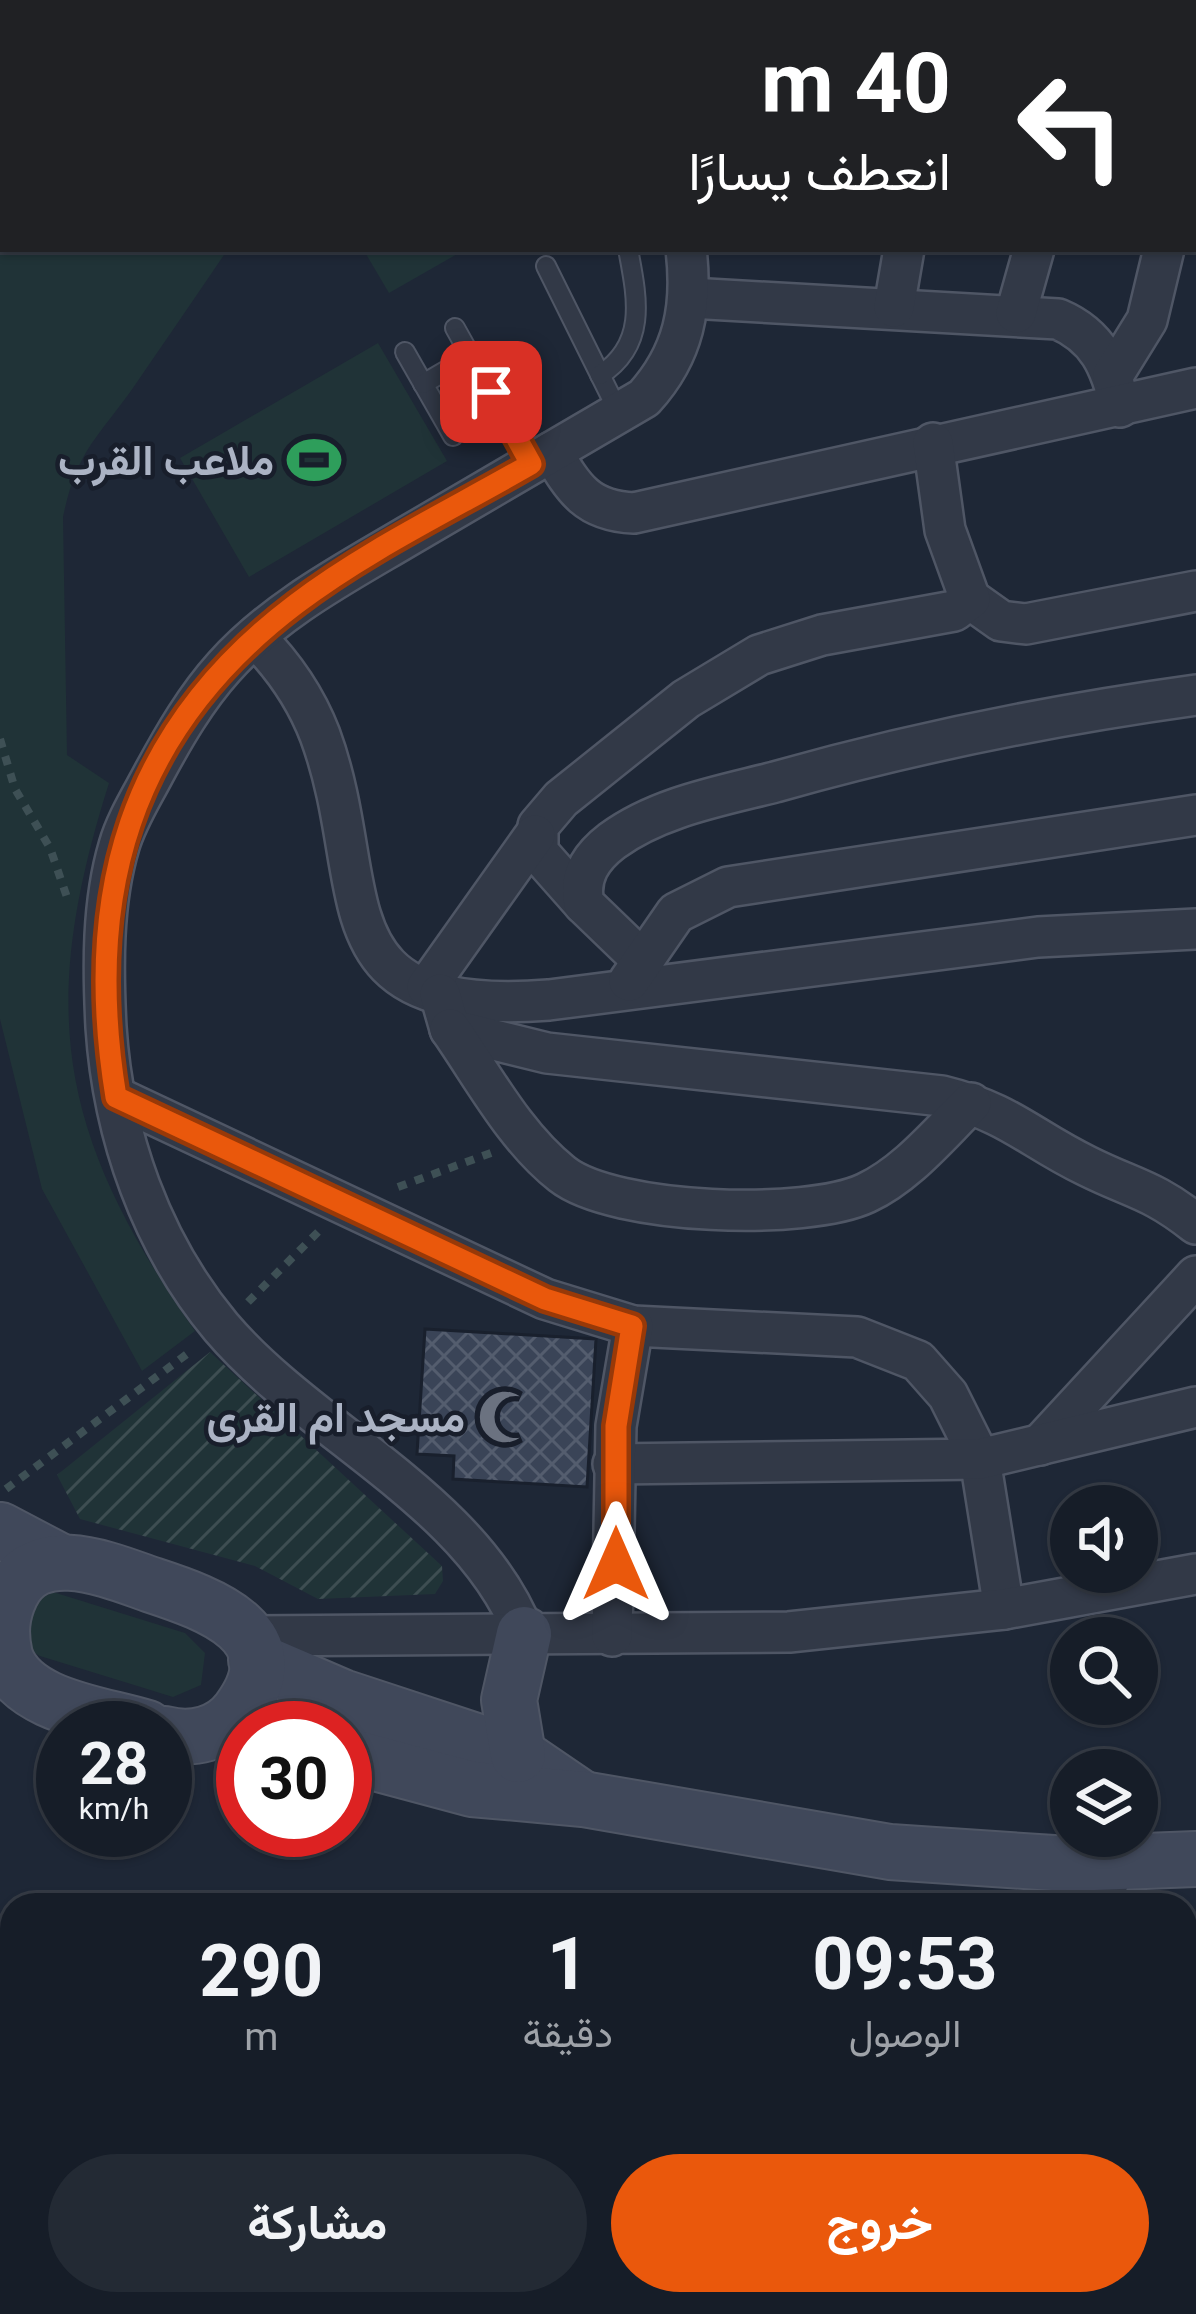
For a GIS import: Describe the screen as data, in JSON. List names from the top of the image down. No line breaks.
{"places":{"sports":["ملاعب القرب"],"mosque":["مسجد ام القرى"]},"page":{"turn":["40 m","انعطف يسارًا"],"speed":"28 km/h","limit":"30","eta":["09:53","الوصول","1","دقيقة","290","m"],"buttons":["خروج","مشاركة"]}}
